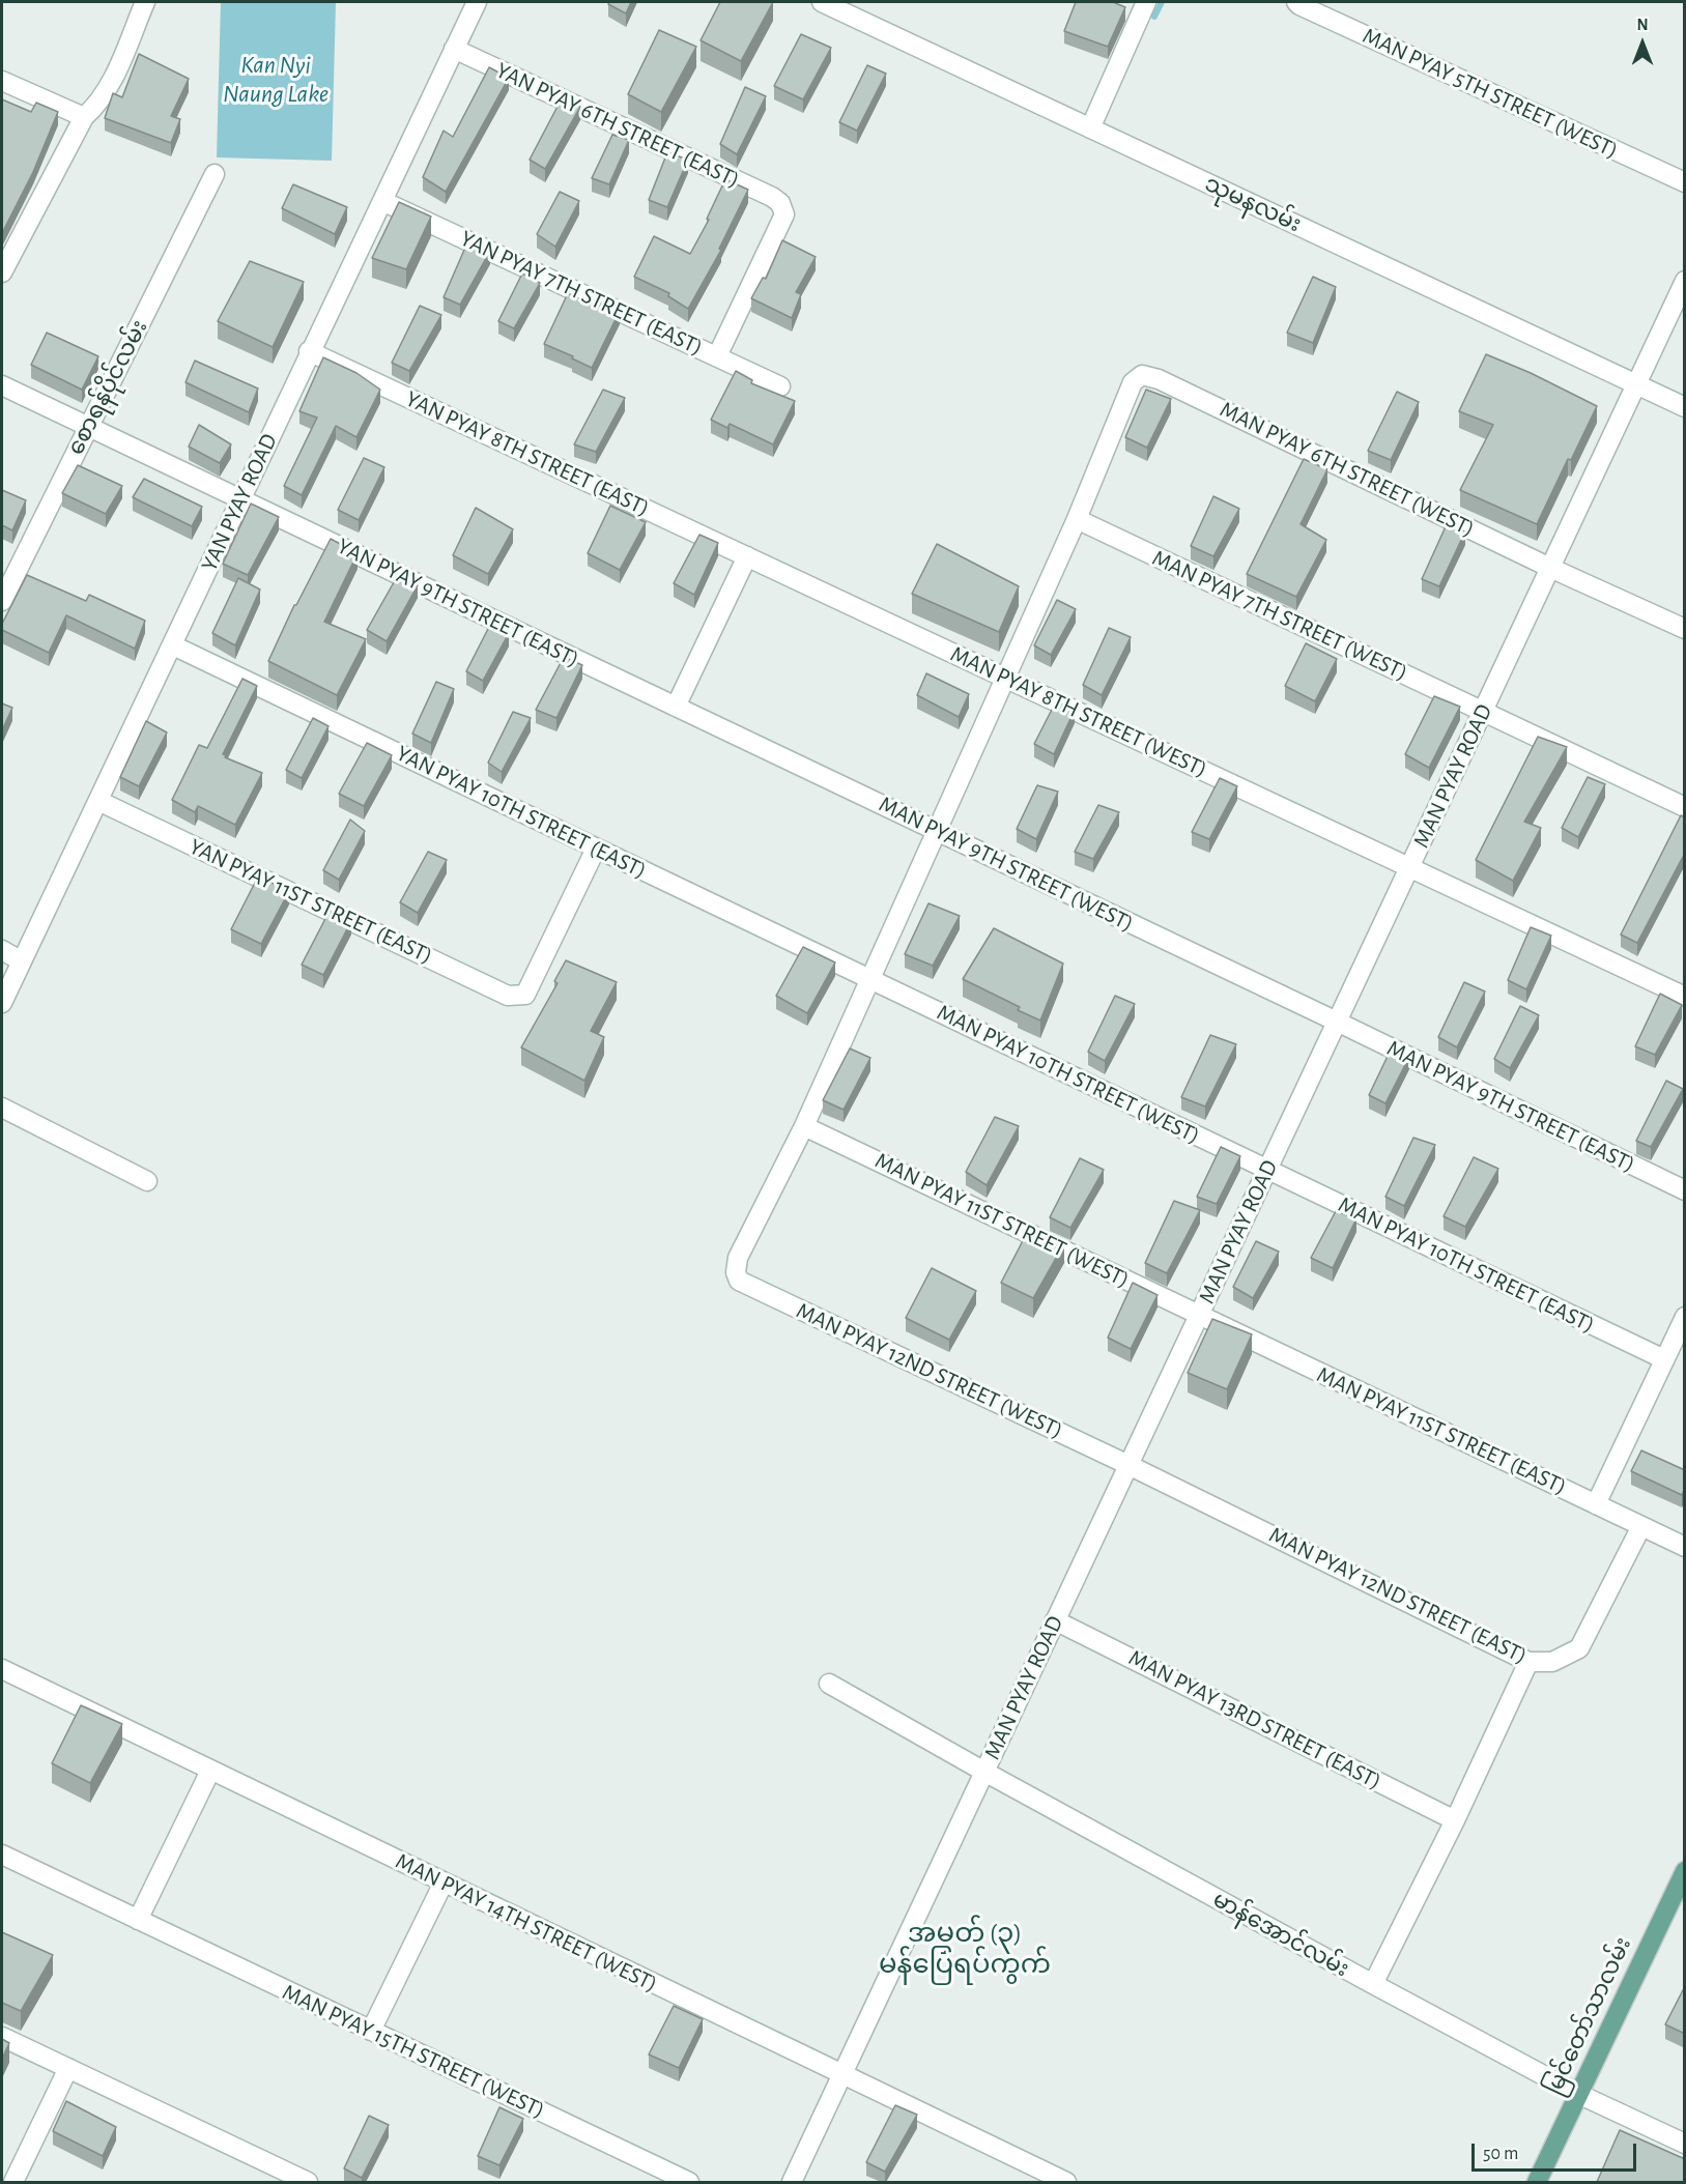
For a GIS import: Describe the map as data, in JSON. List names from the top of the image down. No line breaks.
{"streets":{"main road":["မြင်တော်သာလမ်း"],"street":["MAN PYAY 5TH STREET (WEST)","YAN PYAY 6TH STREET (EAST)","သုမနလမ်း","YAN PYAY 7TH STREET (EAST)","စောရန်ပိုင်လမ်း","YAN PYAY 8TH STREET (EAST)","MAN PYAY 6TH STREET (WEST)","YAN PYAY ROAD","YAN PYAY 9TH STREET (EAST)","MAN PYAY 7TH STREET (WEST)","MAN PYAY 8TH STREET (WEST)","MAN PYAY ROAD","YAN PYAY 10TH STREET (EAST)","MAN PYAY 9TH STREET (WEST)","YAN PYAY 11ST STREET (EAST)","MAN PYAY 10TH STREET (WEST)","MAN PYAY 9TH STREET (EAST)","MAN PYAY 11ST STREET (WEST)","MAN PYAY 10TH STREET (EAST)","MAN PYAY 12ND STREET (WEST)","MAN PYAY 11ST STREET (EAST)","MAN PYAY 12ND STREET (EAST)","MAN PYAY 13RD STREET (EAST)","MAN PYAY 14TH STREET (WEST)","မာန်အောင်လမ်း","MAN PYAY 15TH STREET (WEST)"]},"crossings":[["YAN PYAY 6TH STREET (EAST)","YAN PYAY 7TH STREET (EAST)"],["YAN PYAY 6TH STREET (EAST)","YAN PYAY ROAD"],["သုမနလမ်း","MAN PYAY ROAD"],["YAN PYAY 7TH STREET (EAST)","YAN PYAY ROAD"],["စောရန်ပိုင်လမ်း","YAN PYAY 9TH STREET (EAST)"],["YAN PYAY 8TH STREET (EAST)","YAN PYAY ROAD"],["YAN PYAY 8TH STREET (EAST)","MAN PYAY 8TH STREET (WEST)"],["MAN PYAY 6TH STREET (WEST)","MAN PYAY 7TH STREET (WEST)"],["MAN PYAY 6TH STREET (WEST)","MAN PYAY ROAD"],["YAN PYAY ROAD","YAN PYAY 9TH STREET (EAST)"],["YAN PYAY ROAD","YAN PYAY 10TH STREET (EAST)"],["YAN PYAY ROAD","YAN PYAY 11ST STREET (EAST)"],["YAN PYAY 9TH STREET (EAST)","MAN PYAY 9TH STREET (WEST)"],["MAN PYAY 7TH STREET (WEST)","MAN PYAY ROAD"],["MAN PYAY 8TH STREET (WEST)","MAN PYAY ROAD"],["MAN PYAY ROAD","MAN PYAY 9TH STREET (WEST)"],["MAN PYAY ROAD","MAN PYAY 10TH STREET (WEST)"],["MAN PYAY ROAD","MAN PYAY 9TH STREET (EAST)"],["MAN PYAY ROAD","MAN PYAY 11ST STREET (WEST)"],["MAN PYAY ROAD","MAN PYAY 10TH STREET (EAST)"],["MAN PYAY ROAD","MAN PYAY 12ND STREET (WEST)"],["MAN PYAY ROAD","MAN PYAY 11ST STREET (EAST)"],["MAN PYAY ROAD","MAN PYAY 12ND STREET (EAST)"],["MAN PYAY ROAD","MAN PYAY 13RD STREET (EAST)"],["MAN PYAY ROAD","MAN PYAY 14TH STREET (WEST)"],["MAN PYAY ROAD","မာန်အောင်လမ်း"],["YAN PYAY 10TH STREET (EAST)","YAN PYAY 11ST STREET (EAST)"],["YAN PYAY 10TH STREET (EAST)","MAN PYAY 10TH STREET (WEST)"],["MAN PYAY 9TH STREET (WEST)","MAN PYAY 9TH STREET (EAST)"],["MAN PYAY 10TH STREET (WEST)","MAN PYAY 10TH STREET (EAST)"],["MAN PYAY 11ST STREET (WEST)","MAN PYAY 12ND STREET (WEST)"],["MAN PYAY 11ST STREET (WEST)","MAN PYAY 11ST STREET (EAST)"],["MAN PYAY 12ND STREET (WEST)","MAN PYAY 12ND STREET (EAST)"],["MAN PYAY 11ST STREET (EAST)","MAN PYAY 12ND STREET (EAST)"],["မာန်အောင်လမ်း","မြင်တော်သာလမ်း"]],"districts":["အမှတ် (၃) မန်ပြေရပ်ကွက်"],"water":["Kan Nyi Naung Lake"],"scale_bar":"50 m","north":"top"}
